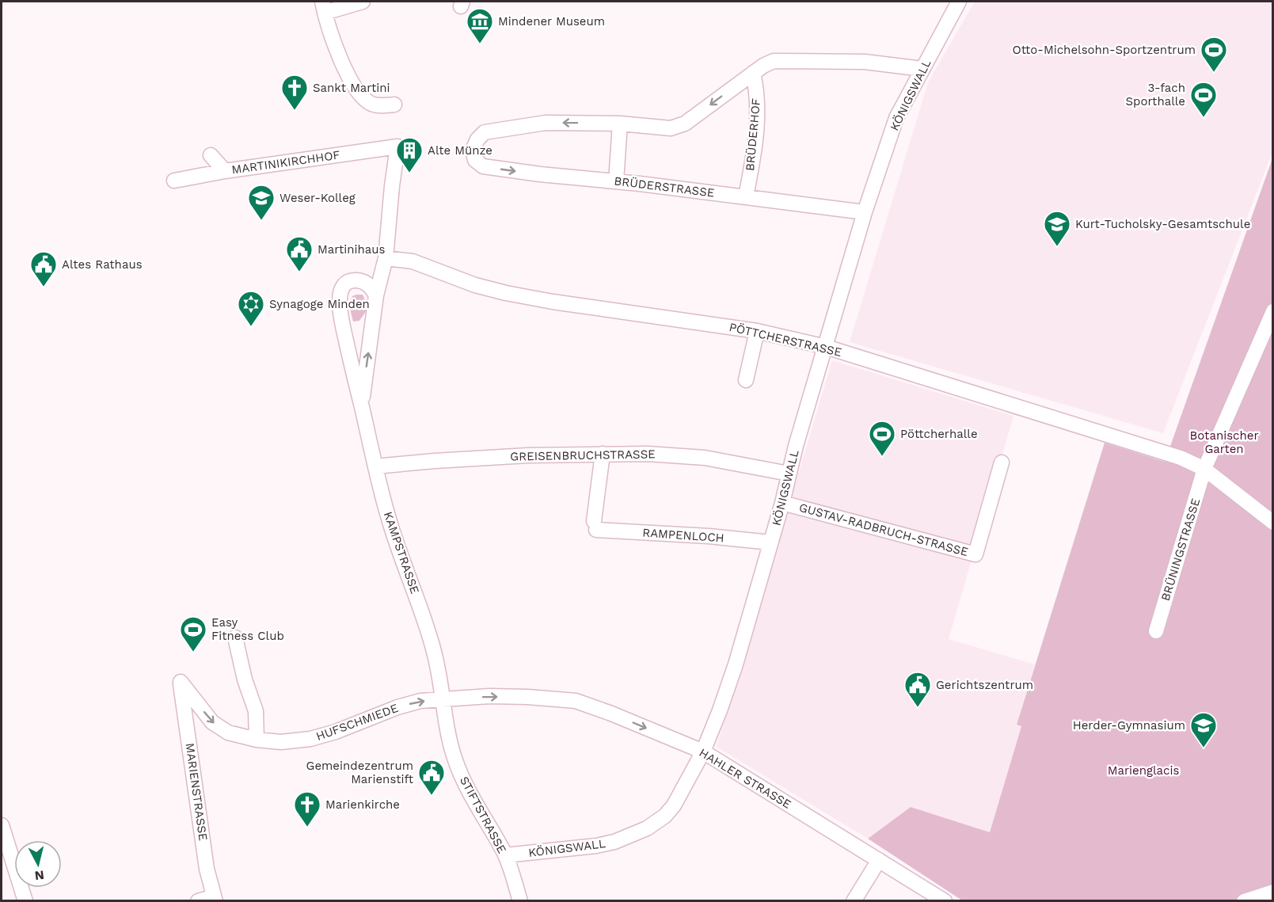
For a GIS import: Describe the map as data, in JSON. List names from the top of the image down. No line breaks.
{"streets":{"street":["KÖNIGSWALL","BRÜDERHOF","MARTINIKIRCHHOF","BRÜDERSTRASSE","PÖTTCHERSTRASSE","GREISENBRUCHSTRASSE","GUSTAV-RADBRUCH-STRASSE","RAMPENLOCH","BRÜNINGSTRASSE","KAMPSTRASSE","HUFSCHMIEDE","HAHLER STRASSE","MARIENSTRASSE","STIFTSTRASSE"]},"crossings":[["KÖNIGSWALL","BRÜDERSTRASSE"],["KÖNIGSWALL","PÖTTCHERSTRASSE"],["KÖNIGSWALL","GREISENBRUCHSTRASSE"],["KÖNIGSWALL","GUSTAV-RADBRUCH-STRASSE"],["KÖNIGSWALL","RAMPENLOCH"],["KÖNIGSWALL","HAHLER STRASSE"],["KÖNIGSWALL","STIFTSTRASSE"],["BRÜDERHOF","BRÜDERSTRASSE"],["MARTINIKIRCHHOF","KAMPSTRASSE"],["PÖTTCHERSTRASSE","BRÜNINGSTRASSE"],["PÖTTCHERSTRASSE","KAMPSTRASSE"],["GREISENBRUCHSTRASSE","RAMPENLOCH"],["GREISENBRUCHSTRASSE","KAMPSTRASSE"],["KAMPSTRASSE","HUFSCHMIEDE"],["KAMPSTRASSE","HAHLER STRASSE"],["KAMPSTRASSE","STIFTSTRASSE"],["HUFSCHMIEDE","HAHLER STRASSE"],["HUFSCHMIEDE","MARIENSTRASSE"],["HUFSCHMIEDE","STIFTSTRASSE"],["HAHLER STRASSE","STIFTSTRASSE"]],"one_way":["HUFSCHMIEDE","HAHLER STRASSE"],"parks":["Botanischer Garten","Marienglacis"],"places":{"museum":["Mindener Museum"],"sports":["Otto-Michelsohn-Sportzentrum","3-fach Sporthalle","Pöttcherhalle","Easy Fitness Club"],"church":["Sankt Martini","Marienkirche"],"building":["Alte Münze"],"school or university":["Weser-Kolleg","Kurt-Tucholsky-Gesamtschule","Herder-Gymnasium"],"public building":["Martinihaus","Altes Rathaus","Gerichtszentrum","Gemeindezentrum Marienstift"],"synagogue":["Synagoge Minden"]},"north":"bottom"}
